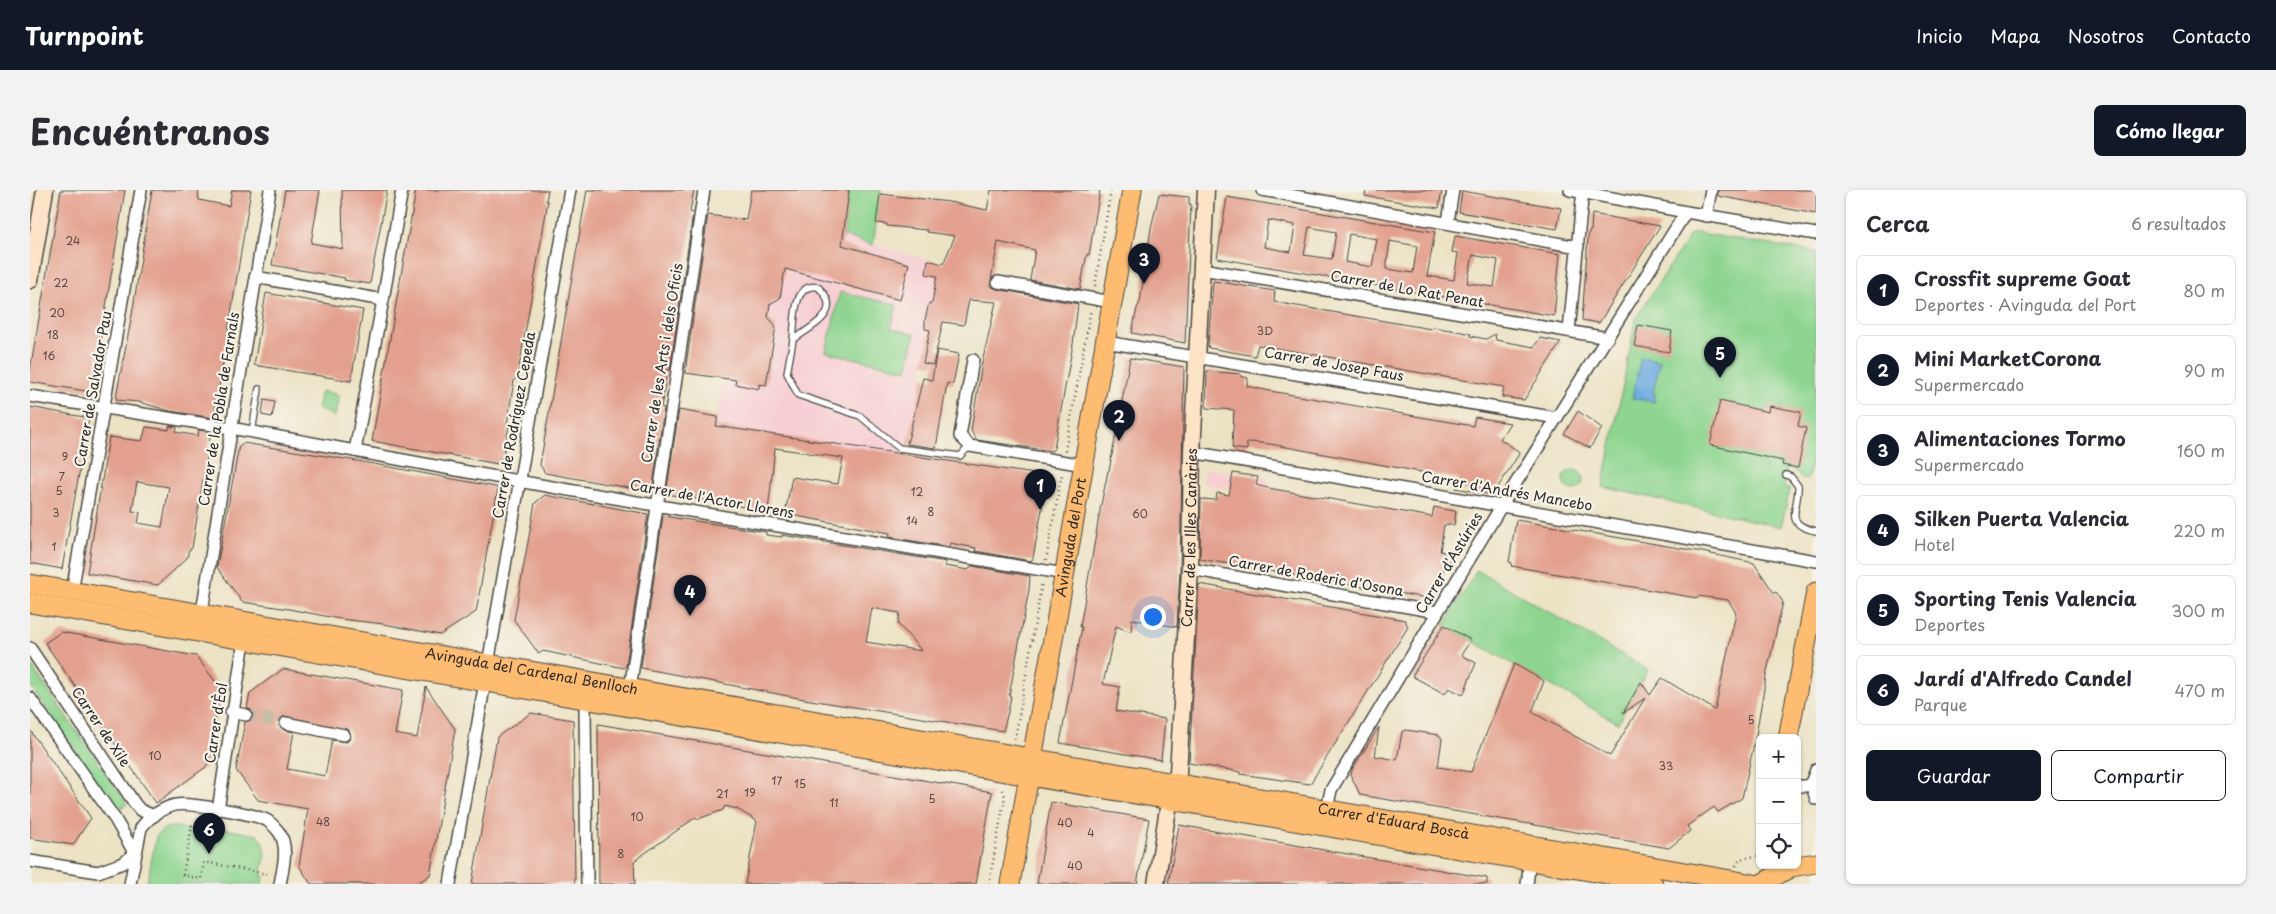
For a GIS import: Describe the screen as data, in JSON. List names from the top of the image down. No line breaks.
{"streets":{"main road":["Avinguda del Port","Avinguda del Cardenal Benlloch","Carrer d'Eduard Boscà"],"street":["Carrer de Lo Rat Penat","Carrer de les Arts i dels Oficis","Carrer de Josep Faus","Carrer de Salvador Pau","Carrer de la Pobla de Farnals","Carrer de Rodríguez Cepeda","Carrer d'Andrés Mancebo","Carrer de l'Actor Llorens","Carrer de les Illes Canàries","Carrer d'Astúries","Carrer de Roderic d'Osona","Carrer d'Èol","Carrer de Xile"]},"crossings":[["Carrer de Lo Rat Penat","Carrer de les Illes Canàries"],["Carrer de Lo Rat Penat","Carrer d'Astúries"],["Carrer de les Arts i dels Oficis","Carrer de l'Actor Llorens"],["Carrer de les Arts i dels Oficis","Avinguda del Cardenal Benlloch"],["Carrer de Josep Faus","Avinguda del Port"],["Carrer de Josep Faus","Carrer de les Illes Canàries"],["Carrer de Josep Faus","Carrer d'Astúries"],["Carrer de Salvador Pau","Carrer de l'Actor Llorens"],["Carrer de Salvador Pau","Avinguda del Cardenal Benlloch"],["Carrer de la Pobla de Farnals","Carrer de l'Actor Llorens"],["Carrer de la Pobla de Farnals","Avinguda del Cardenal Benlloch"],["Carrer de Rodríguez Cepeda","Carrer de l'Actor Llorens"],["Carrer de Rodríguez Cepeda","Avinguda del Cardenal Benlloch"],["Carrer d'Andrés Mancebo","Carrer de les Illes Canàries"],["Carrer d'Andrés Mancebo","Carrer d'Astúries"],["Carrer de l'Actor Llorens","Avinguda del Port"],["Avinguda del Port","Avinguda del Cardenal Benlloch"],["Avinguda del Port","Carrer d'Eduard Boscà"],["Carrer de les Illes Canàries","Carrer de Roderic d'Osona"],["Carrer de les Illes Canàries","Carrer d'Eduard Boscà"],["Carrer d'Astúries","Carrer de Roderic d'Osona"],["Carrer d'Astúries","Carrer d'Eduard Boscà"],["Avinguda del Cardenal Benlloch","Carrer d'Èol"],["Avinguda del Cardenal Benlloch","Carrer d'Eduard Boscà"]],"house_numbers":["24","22","20","3D","18","16","9","7","5","12","8","3","60","14","1","5","10","33","17","15","19","21","5","11","10","48","40","4","8","40"],"page":{"header":"Turnpoint","nav":["Inicio","Mapa","Nosotros","Contacto"],"title":"Encuéntranos","buttons":["Cómo llegar",["Guardar","Compartir"]],"heading":["Cerca","6 resultados"],"pins":["3","5","2","1","4","6"],"list":[{"mark":"1","name":"Crossfit supreme Goat","note":"Deportes · Avinguda del Port","value":"80 m"},{"mark":"2","name":"Mini MarketCorona","note":"Supermercado","value":"90 m"},{"mark":"3","name":"Alimentaciones Tormo","note":"Supermercado","value":"160 m"},{"mark":"4","name":"Silken Puerta Valencia","note":"Hotel","value":"220 m"},{"mark":"5","name":"Sporting Tenis Valencia","note":"Deportes","value":"300 m"},{"mark":"6","name":"Jardí d'Alfredo Candel","note":"Parque","value":"470 m"}],"map_buttons":["+","−"]}}
